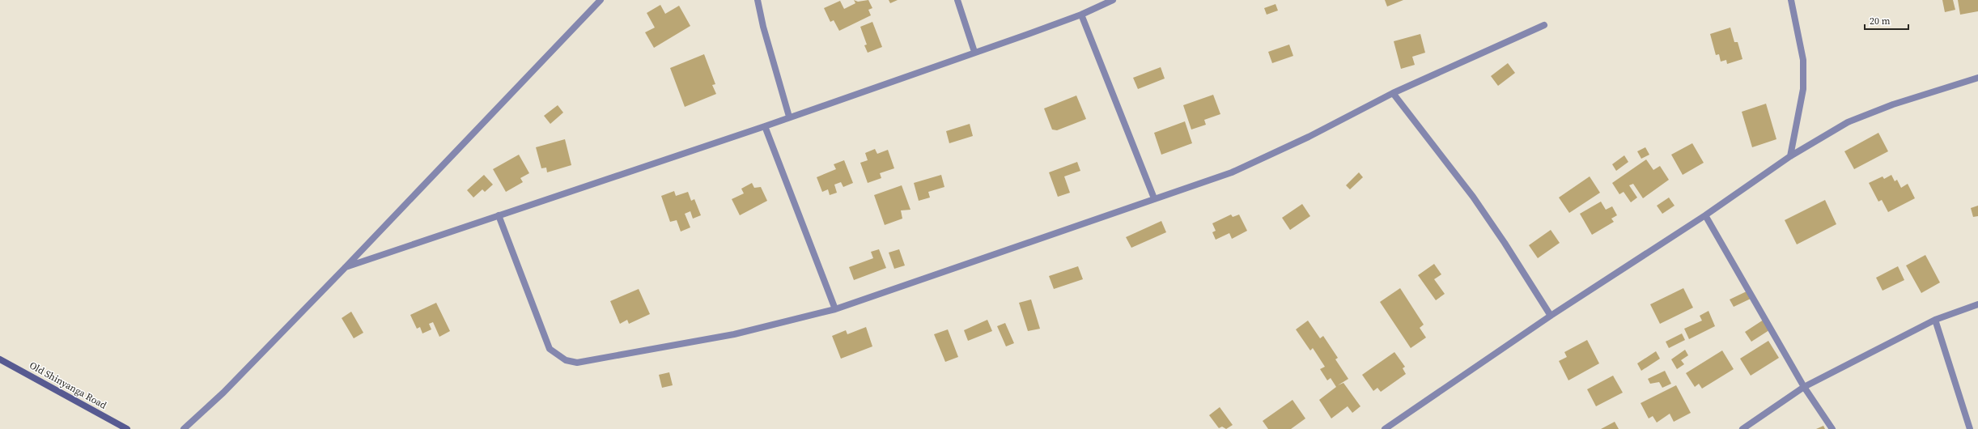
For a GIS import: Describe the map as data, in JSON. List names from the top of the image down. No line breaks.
{"streets":{"main road":["Old Shinyanga Road"]},"scale_bar":"20 m"}
